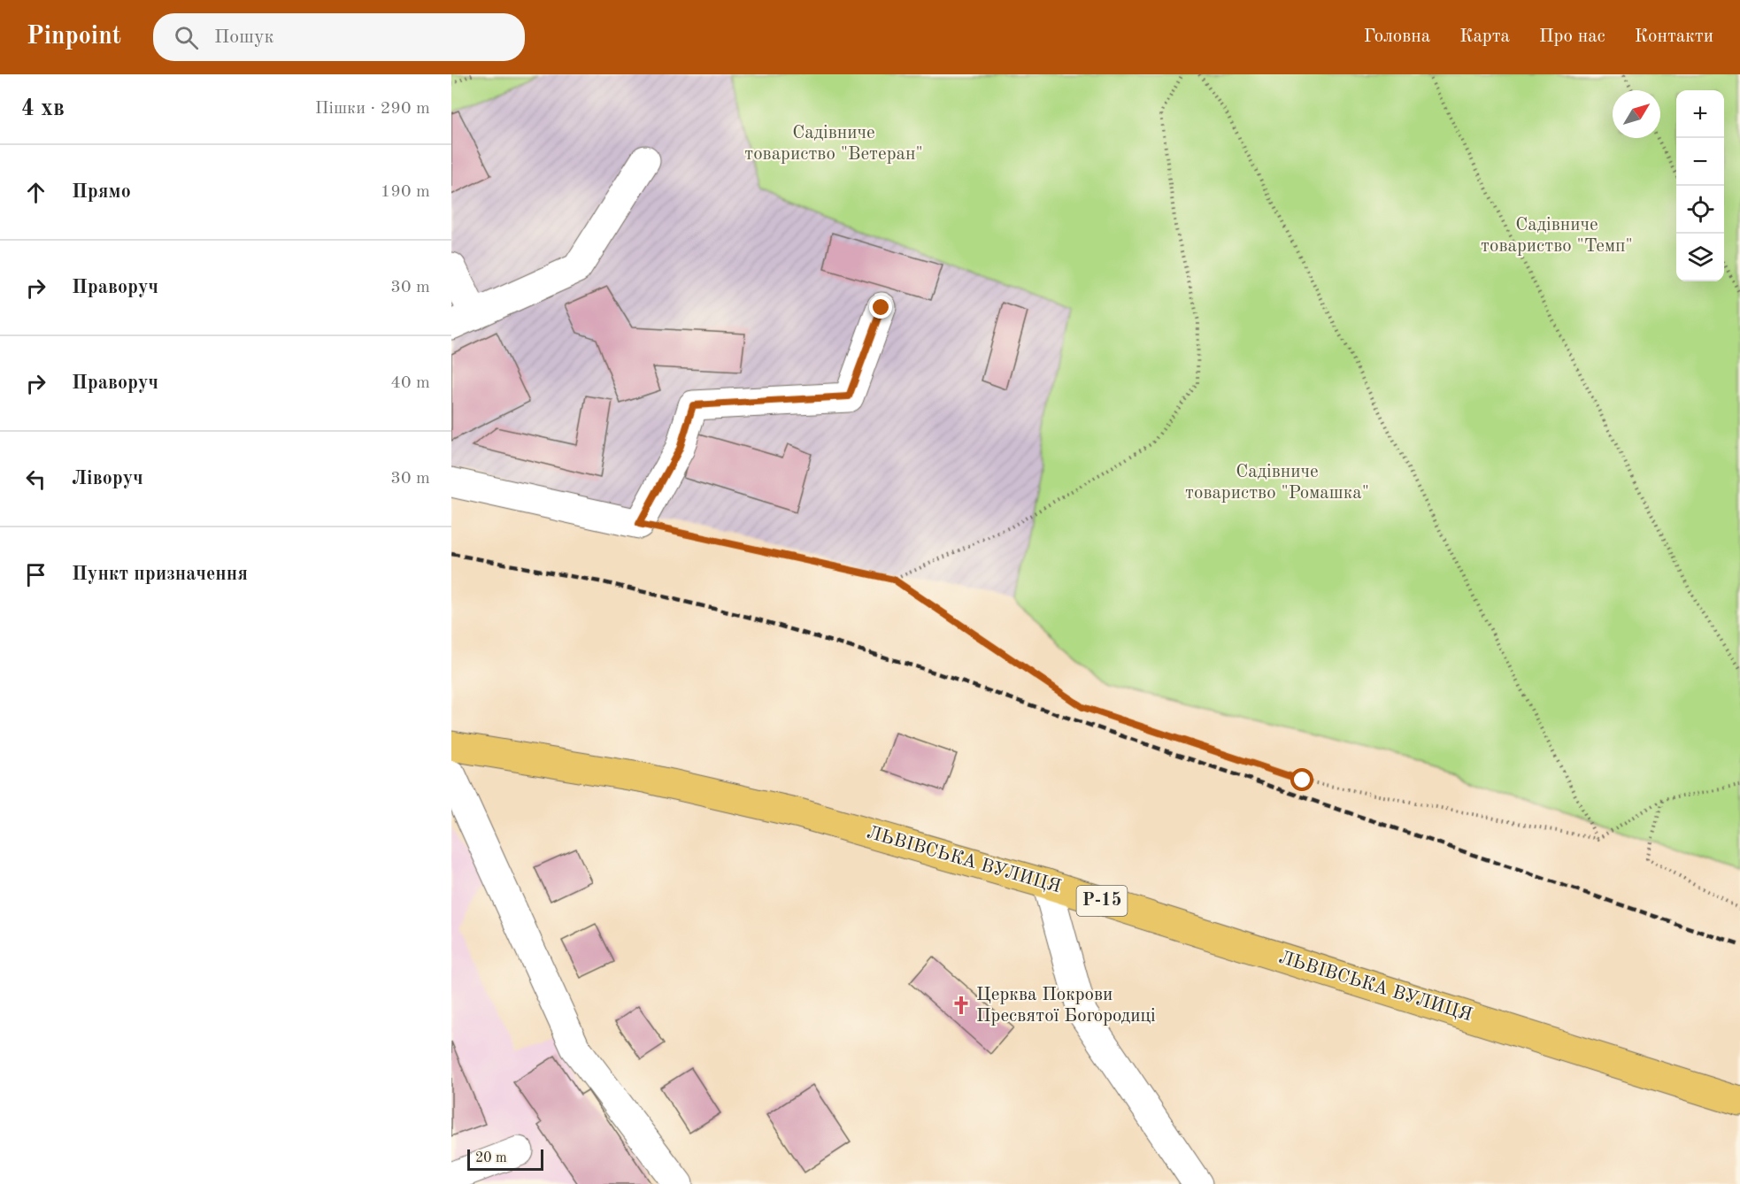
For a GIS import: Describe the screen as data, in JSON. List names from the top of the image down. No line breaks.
{"streets":{"main road":["ЛЬВІВСЬКА ВУЛИЦЯ","Р-15"]},"parks":["Садівниче товариство \"Ветеран\"","Садівниче товариство \"Темп\"","Садівниче товариство \"Ромашка\""],"places":{"church":["Церква Покрови Пресвятої Богородиці"]},"scale_bar":"20 m","north":"top right","page":{"header":"Pinpoint","search":"Пошук","nav":["Головна","Карта","Про нас","Контакти"],"heading":["4 хв","Пішки · 290 m"],"map_buttons":["+","−"],"list":[["Прямо","190 m"],["Праворуч","30 m"],["Праворуч","40 m"],["Ліворуч","30 m"],"Пункт призначення"],"scale":"20 m"}}
